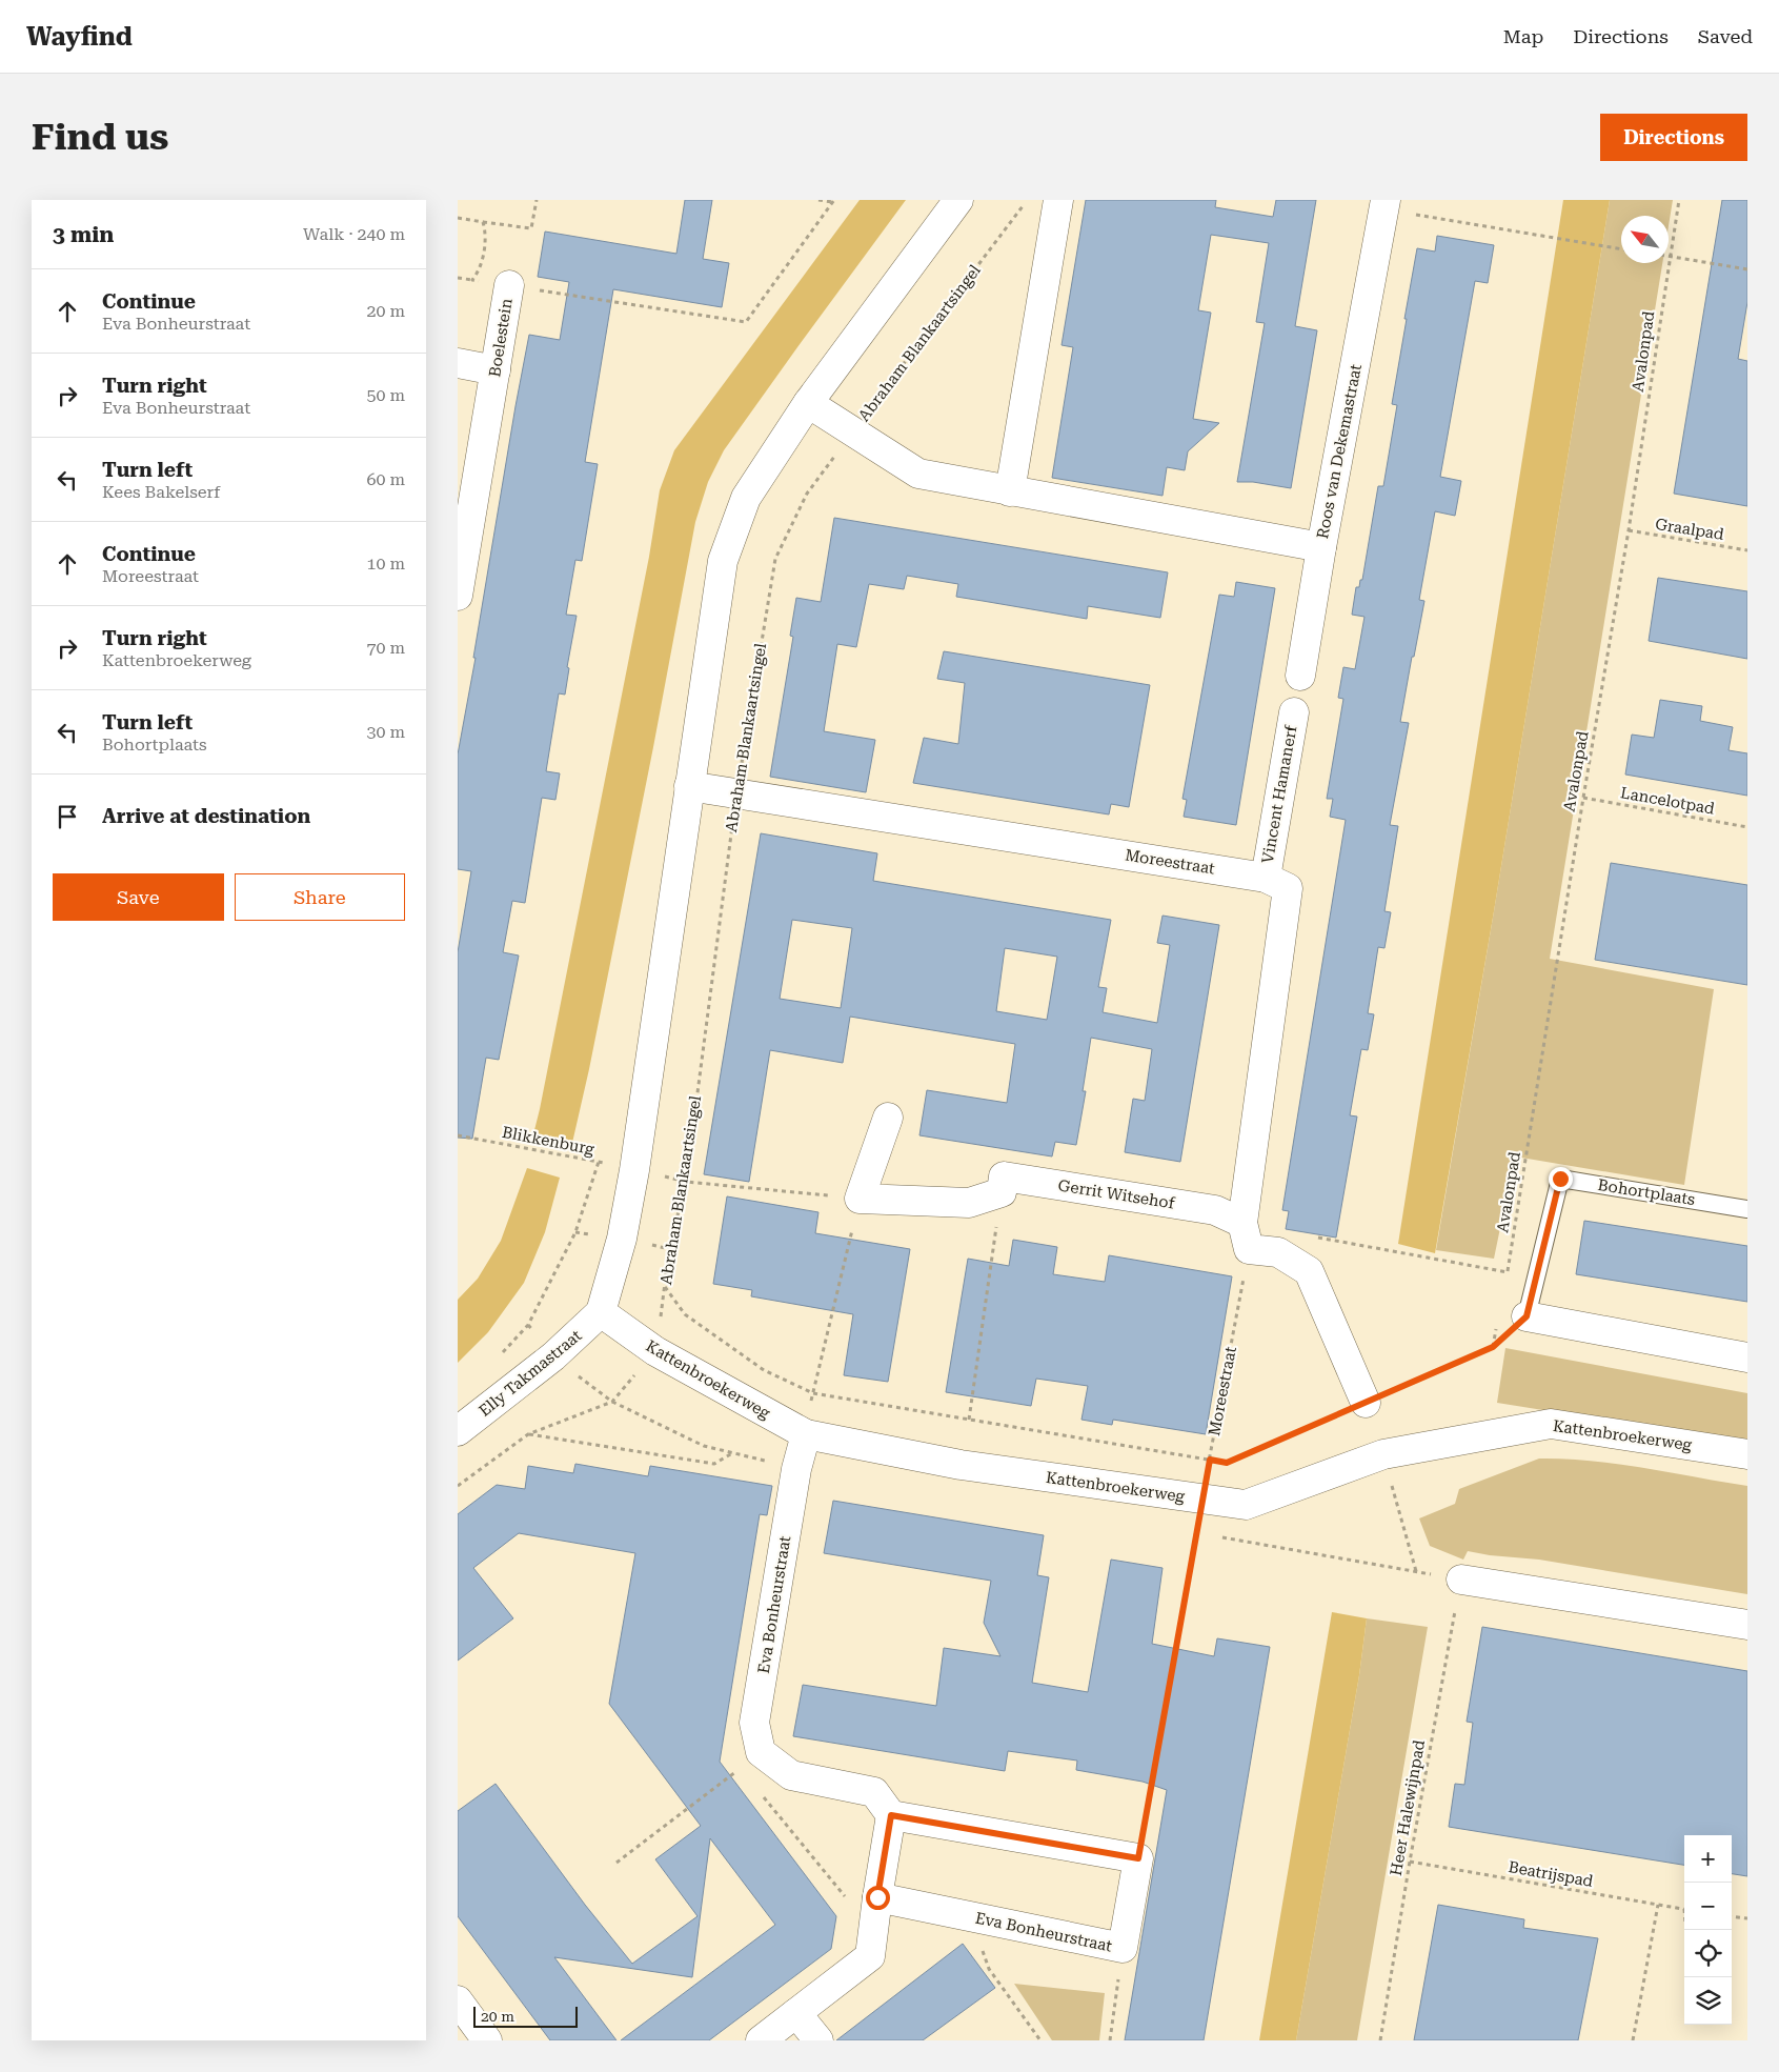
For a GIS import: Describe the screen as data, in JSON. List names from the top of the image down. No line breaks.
{"streets":{"street":["Boelestein","Roos van Dekemastraat","Vincent Hamanerf","Moreestraat","Gerrit Witsehof","Elly Takmastraat","Kattenbroekerweg","Eva Bonheurstraat"],"lane":["Bohortplaats"],"path":["Abraham Blankaartsingel","Avalonpad","Graalpad","Lancelotpad","Blikkenburg","Heer Halewijnpad","Beatrijspad"]},"crossings":[["Abraham Blankaartsingel","Roos van Dekemastraat"],["Abraham Blankaartsingel","Moreestraat"],["Abraham Blankaartsingel","Kattenbroekerweg"],["Avalonpad","Graalpad"],["Avalonpad","Lancelotpad"],["Vincent Hamanerf","Moreestraat"],["Moreestraat","Gerrit Witsehof"],["Moreestraat","Kattenbroekerweg"],["Moreestraat","Eva Bonheurstraat"],["Elly Takmastraat","Kattenbroekerweg"],["Kattenbroekerweg","Eva Bonheurstraat"],["Heer Halewijnpad","Beatrijspad"]],"scale_bar":"20 m","north":"top left","page":{"header":"Wayfind","nav":["Map","Directions","Saved"],"buttons":["Directions",["Save","Share"]],"title":"Find us","heading":["3 min","Walk · 240 m"],"list":[["Continue","Eva Bonheurstraat","20 m"],["Turn right","Eva Bonheurstraat","50 m"],["Turn left","Kees Bakelserf","60 m"],["Continue","Moreestraat","10 m"],["Turn right","Kattenbroekerweg","70 m"],["Turn left","Bohortplaats","30 m"],"Arrive at destination"],"map_buttons":["+","−"],"scale":"20 m"}}
